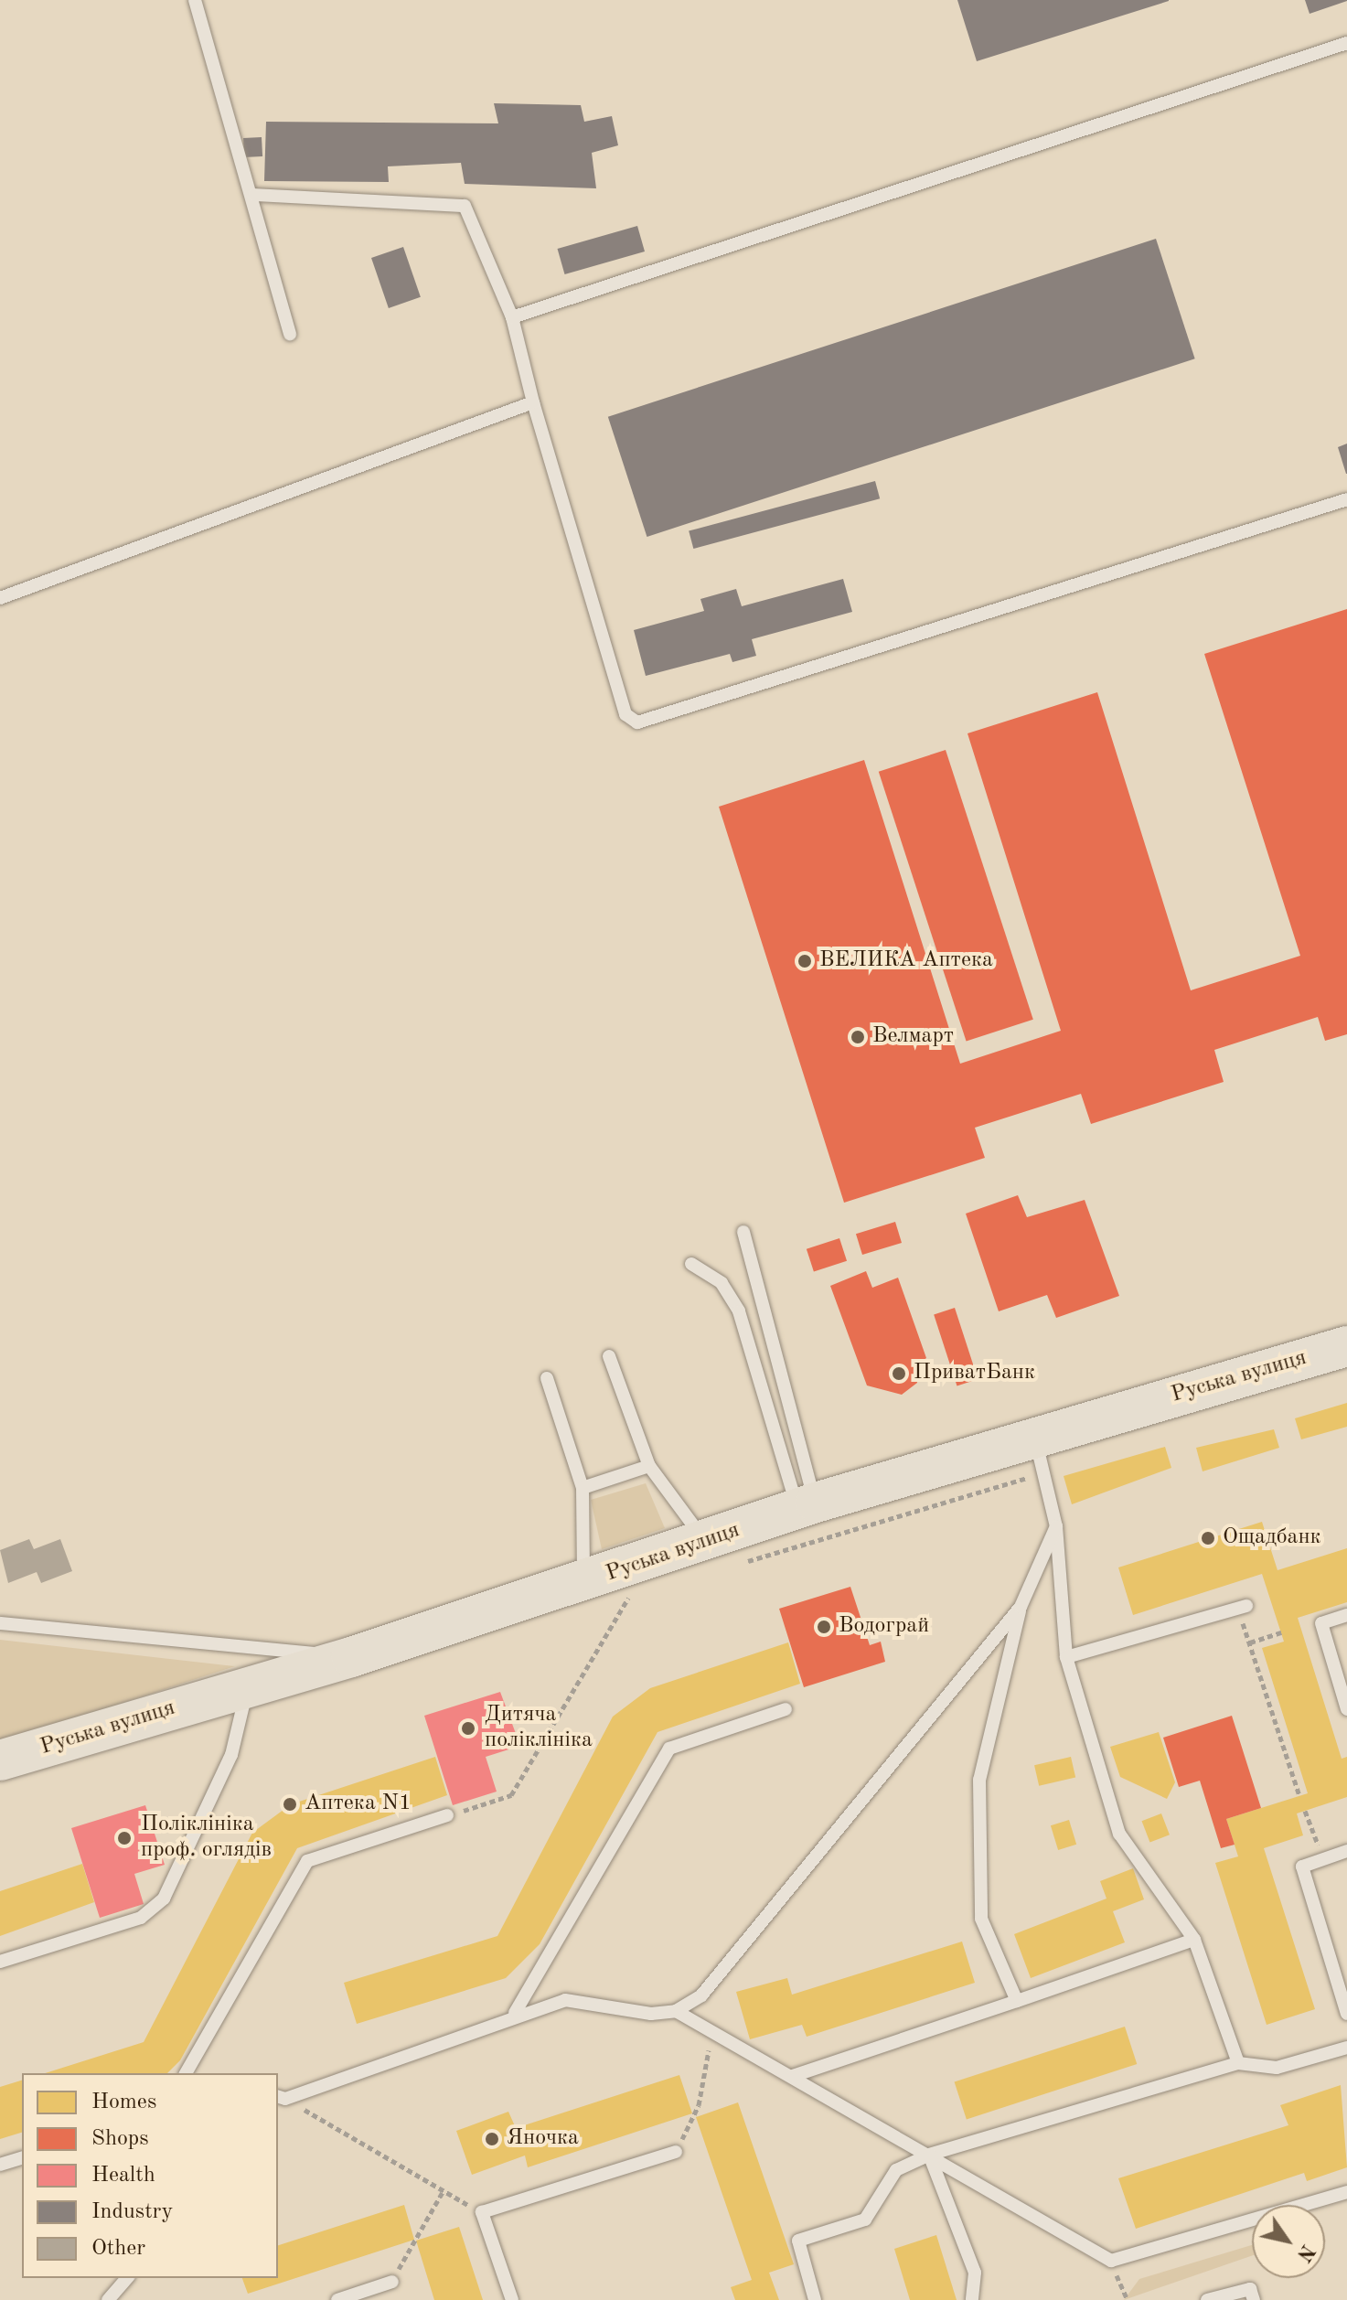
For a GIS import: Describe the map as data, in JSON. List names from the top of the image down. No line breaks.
{"streets":{"main road":["Руська вулиця"]},"places":["ВЕЛИКА Аптека","Велмарт","ПриватБанк","Ощадбанк","Водограй","Дитяча поліклініка","Аптека N1","Поліклініка проф. оглядів","Яночка"],"legend":["Homes","Shops","Health","Industry","Other"],"north":"bottom right"}
